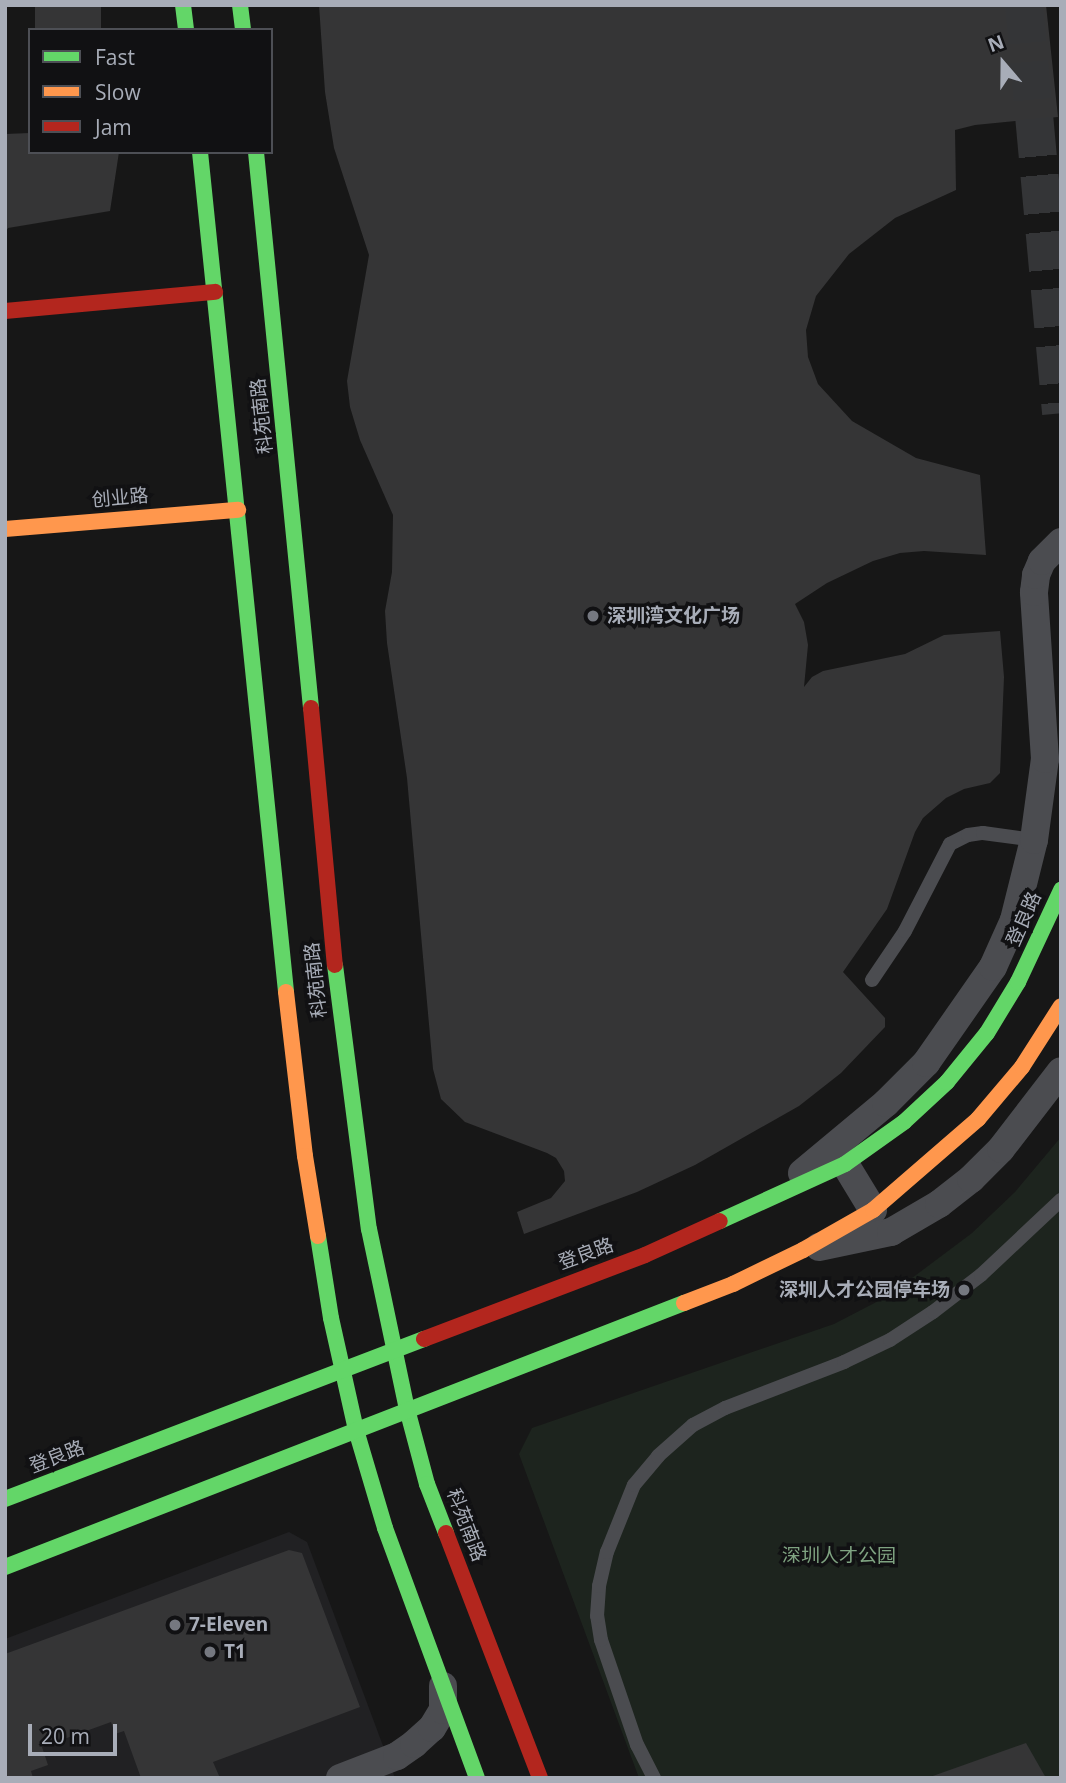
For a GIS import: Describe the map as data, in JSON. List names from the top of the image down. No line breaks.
{"streets":{"main road":["科苑南路","创业路","登良路"]},"crossings":[["科苑南路","创业路"],["科苑南路","登良路"]],"parks":["深圳人才公园"],"places":["深圳湾文化广场","深圳人才公园停车场","7-Eleven","T1"],"legend":["Fast","Slow","Jam"],"scale_bar":"20 m","north":"top"}
